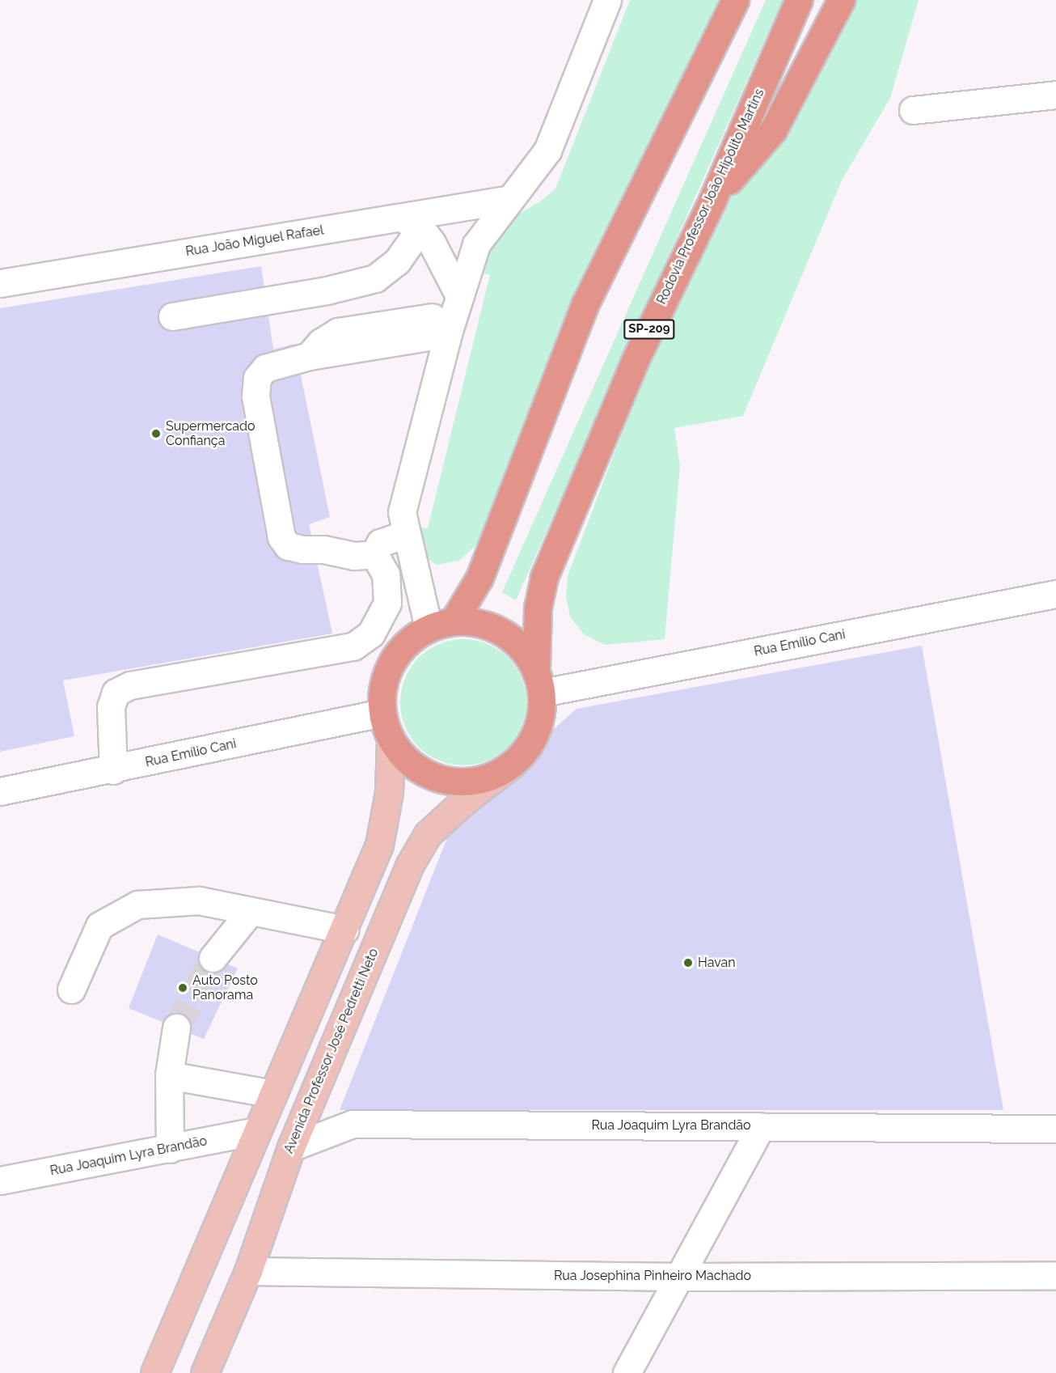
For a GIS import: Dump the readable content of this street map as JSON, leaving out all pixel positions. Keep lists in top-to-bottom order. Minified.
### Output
{"streets":{"highway":["Rodovia Professor João Hipólito Martins","SP-209"],"main road":["Avenida Professor José Pedretti Neto"],"street":["Rua João Miguel Rafael","Rua Emílio Cani","Rua Joaquim Lyra Brandão","Rua Josephina Pinheiro Machado"]},"crossings":[["Rodovia Professor João Hipólito Martins","Rua Emílio Cani"],["Rodovia Professor João Hipólito Martins","Avenida Professor José Pedretti Neto"],["Rua Emílio Cani","Avenida Professor José Pedretti Neto"],["Avenida Professor José Pedretti Neto","Rua Joaquim Lyra Brandão"],["Avenida Professor José Pedretti Neto","Rua Josephina Pinheiro Machado"]],"places":["Supermercado Confiança","Havan","Auto Posto Panorama"]}
